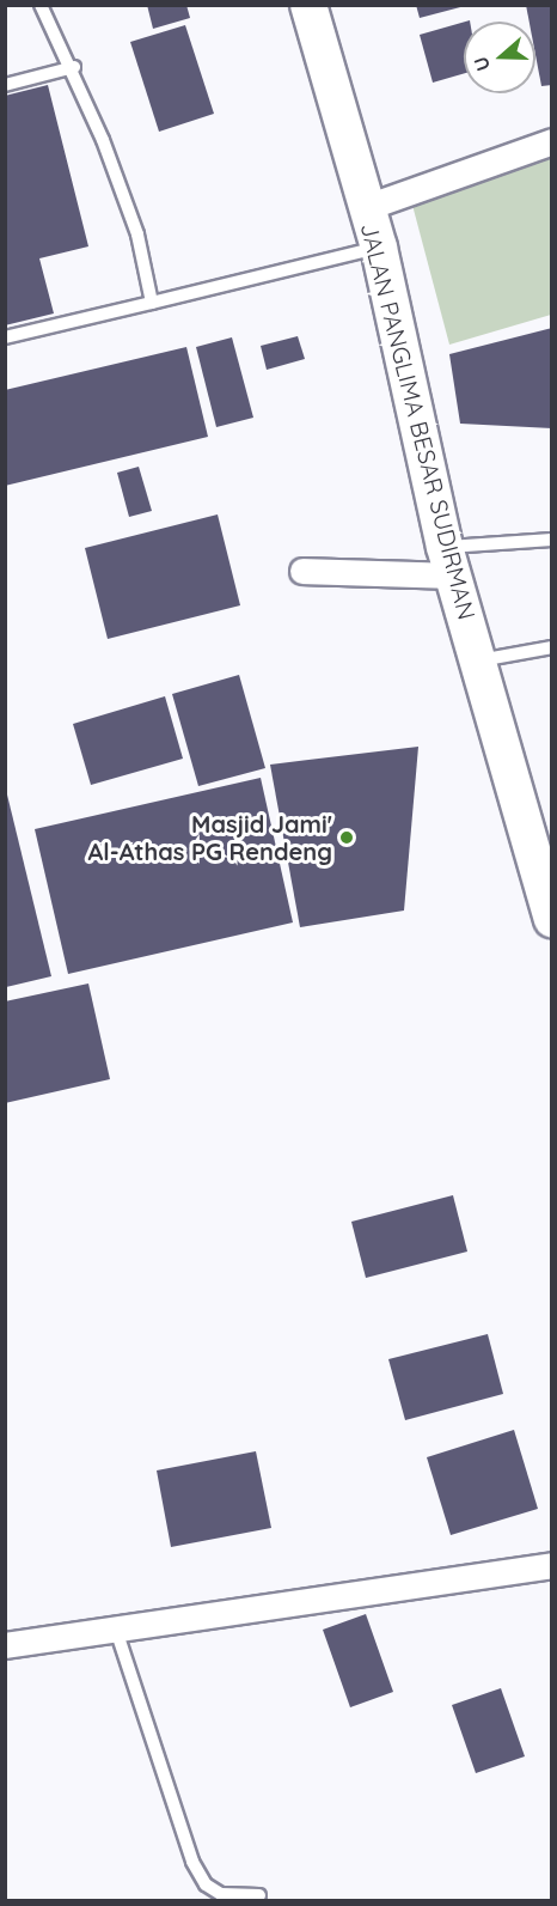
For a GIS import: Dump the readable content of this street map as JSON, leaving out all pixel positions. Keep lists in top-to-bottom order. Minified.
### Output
{"streets":{"main road":["JALAN PANGLIMA BESAR SUDIRMAN"]},"places":["Masjid Jami' Al-Athas PG Rendeng"],"north":"left"}
